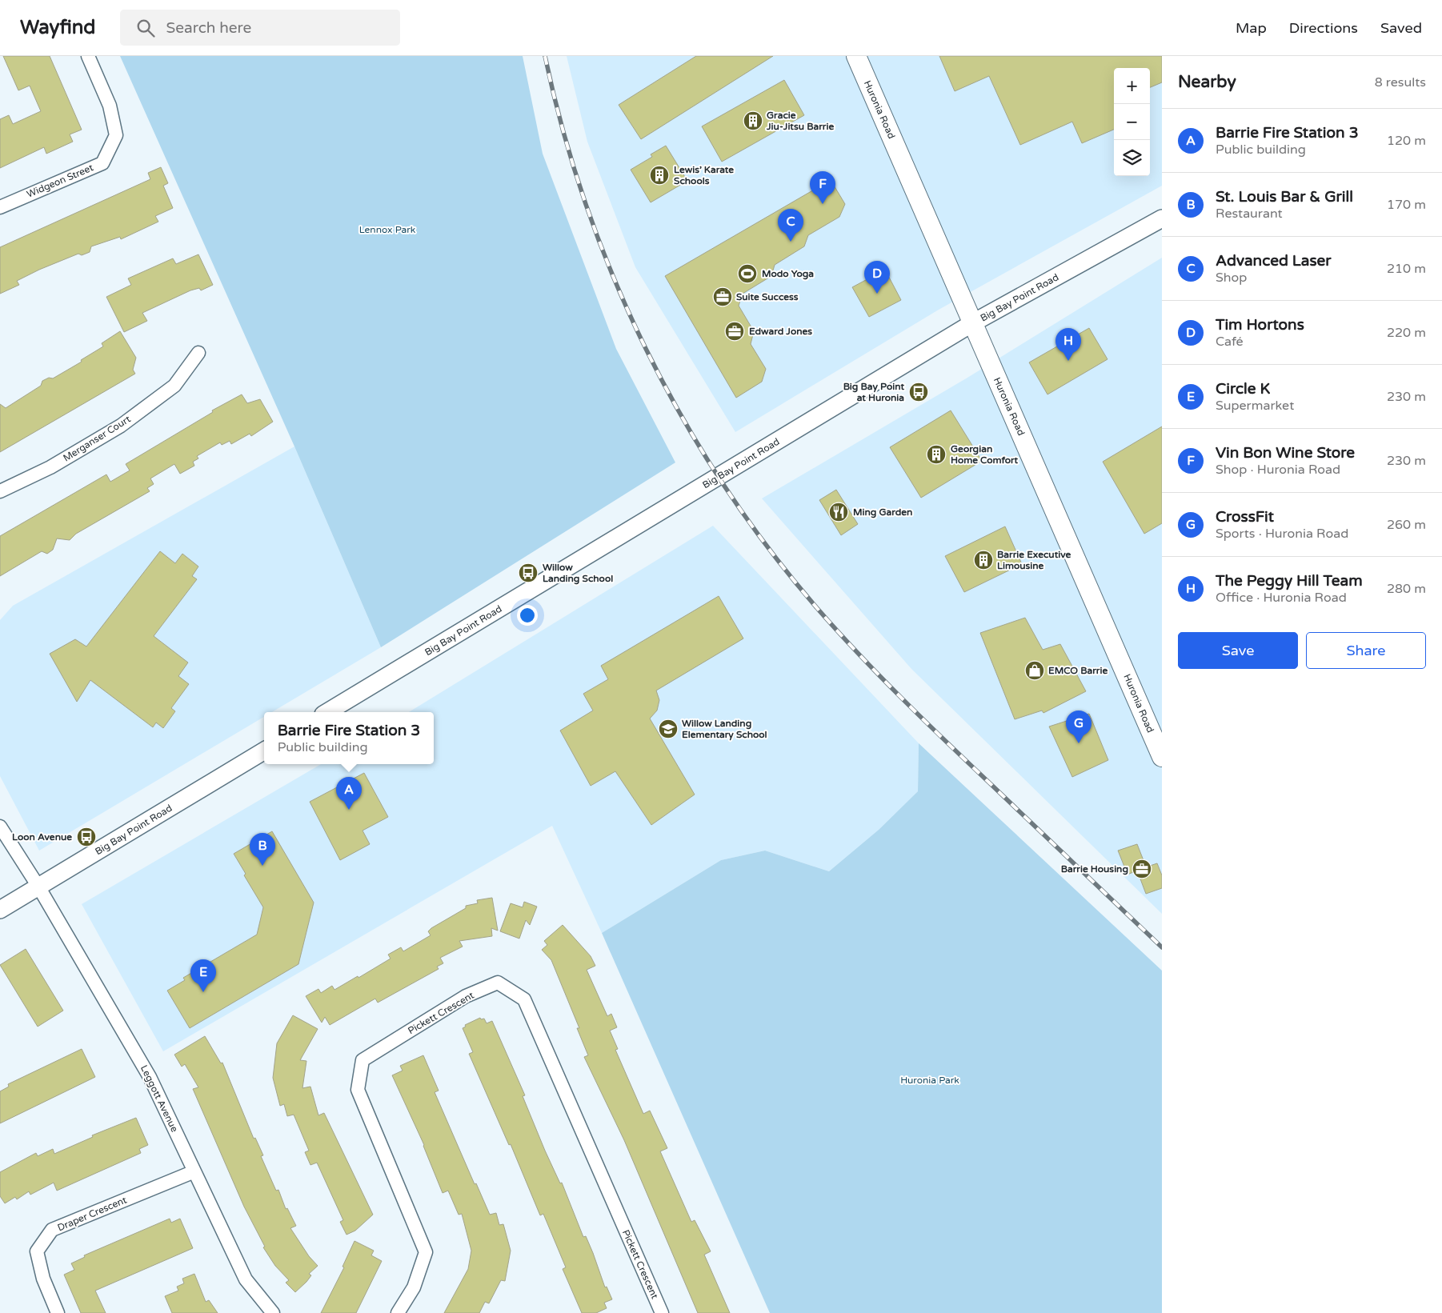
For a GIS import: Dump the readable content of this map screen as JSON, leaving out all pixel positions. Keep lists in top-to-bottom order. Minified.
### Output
{"streets":{"main road":["Huronia Road"],"street":["Widgeon Street","Big Bay Point Road","Merganser Court","Pickett Crescent","Leggott Avenue","Draper Crescent"]},"crossings":[["Huronia Road","Big Bay Point Road"],["Big Bay Point Road","Leggott Avenue"],["Leggott Avenue","Draper Crescent"]],"parks":["Lennox Park","Huronia Park"],"places":{"building":["Gracie Jiu-Jitsu Barrie","Lewis’ Karate Schools","Georgian Home Comfort","Barrie Executive Limousine"],"sports":["Modo Yoga"],"office":["Suite Success","Edward Jones","Barrie Housing"],"bus stop":["Big Bay Point at Huronia","Willow Landing School","Loon Avenue"],"restaurant":["Ming Garden"],"shop":["EMCO Barrie"],"school or university":["Willow Landing Elementary School"]},"page":{"header":"Wayfind","search":"Search here","nav":["Map","Directions","Saved"],"heading":["Nearby","8 results"],"map_buttons":["+","−"],"list":[{"mark":"A","name":"Barrie Fire Station 3","note":"Public building","value":"120 m"},{"mark":"B","name":"St. Louis Bar & Grill","note":"Restaurant","value":"170 m"},{"mark":"C","name":"Advanced Laser","note":"Shop","value":"210 m"},{"mark":"D","name":"Tim Hortons","note":"Café","value":"220 m"},{"mark":"E","name":"Circle K","note":"Supermarket","value":"230 m"},{"mark":"F","name":"Vin Bon Wine Store","note":"Shop · Huronia Road","value":"230 m"},{"mark":"G","name":"CrossFit","note":"Sports · Huronia Road","value":"260 m"},{"mark":"H","name":"The Peggy Hill Team","note":"Office · Huronia Road","value":"280 m"}],"pins":["F","C","D","H","G","A","B","E"],"buttons":["Save","Share"],"popup":["Barrie Fire Station 3","Public building"]}}
